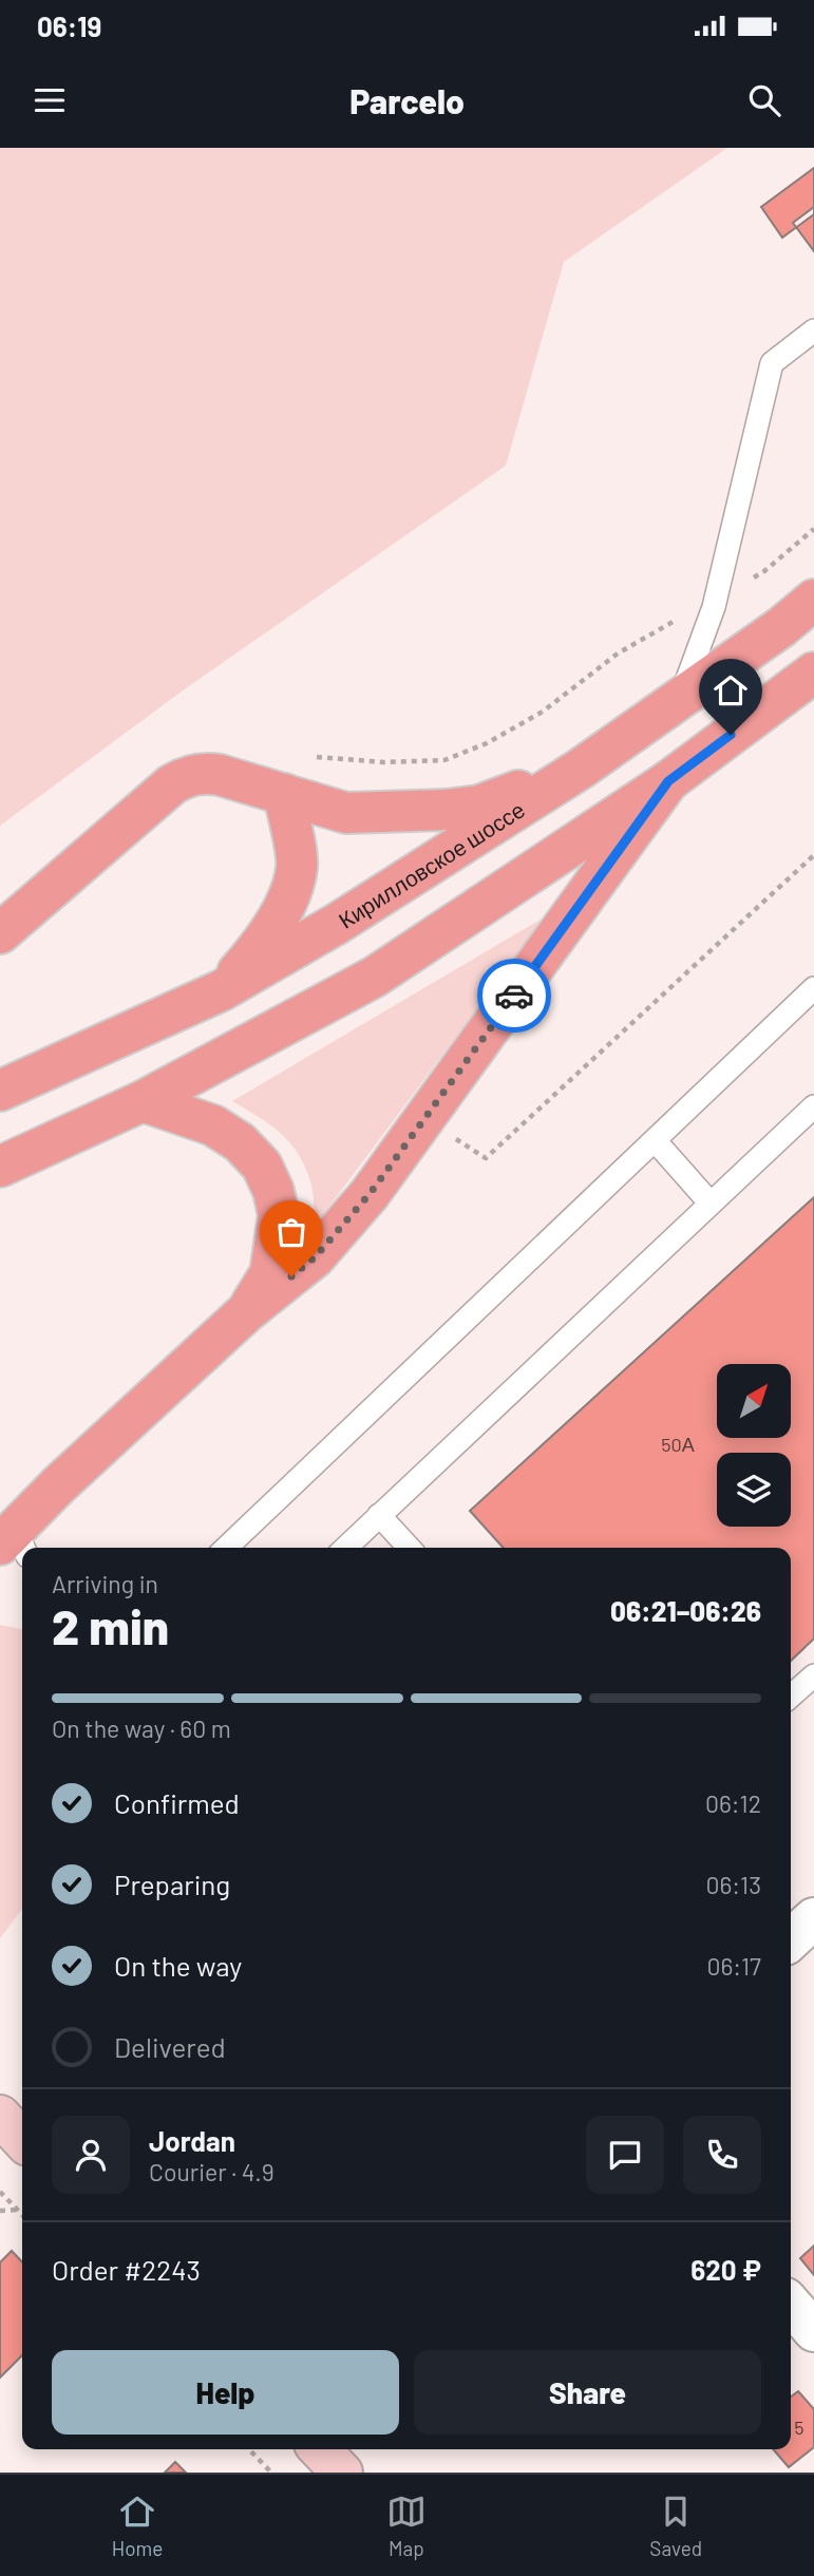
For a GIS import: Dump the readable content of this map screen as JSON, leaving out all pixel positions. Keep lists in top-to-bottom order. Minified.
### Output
{"streets":{"main road":["Кирилловское шоссе"]},"house_numbers":["50А","5"],"north":"top right","page":{"status":"06:19","header":"Parcelo","heading":["2 min","Arriving in","06:21–06:26"],"panel":["Jordan","Courier · 4.9","Order #2243","620 ₽"],"bar":"On the way · 60 m","list":[["Confirmed","06:12"],["Preparing","06:13"],["On the way","06:17"],"Delivered"],"buttons":["Help","Share"],"tabs":["Home","Map","Saved"]}}
